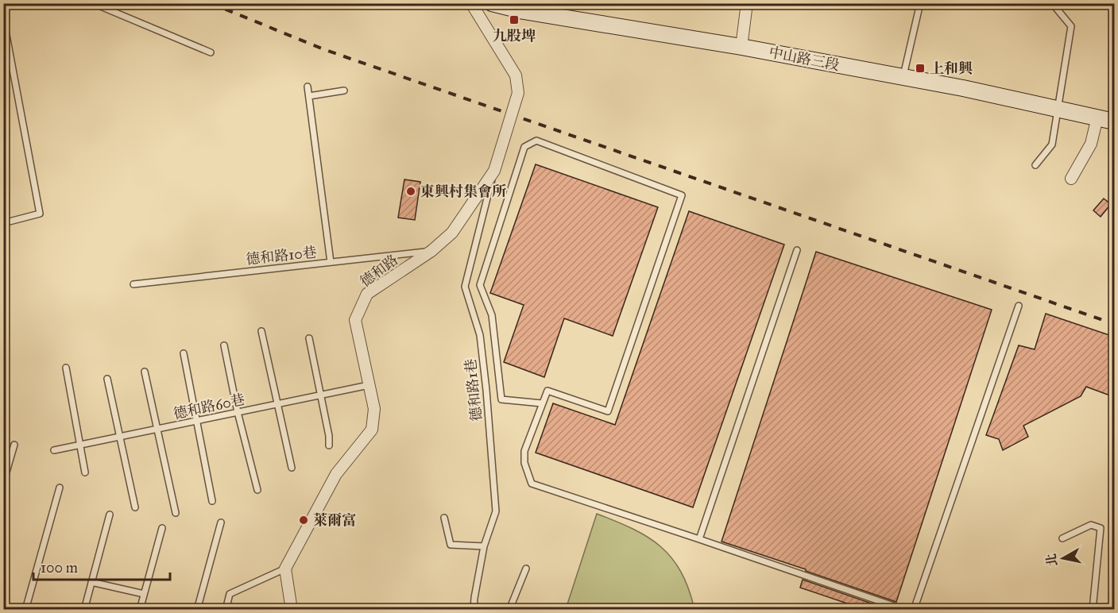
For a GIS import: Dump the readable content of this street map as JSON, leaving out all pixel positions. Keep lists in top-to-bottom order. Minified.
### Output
{"streets":{"street":["中山路三段","德和路"],"lane":["德和路10巷","德和路1巷","德和路60巷"]},"crossings":[["德和路10巷","德和路"],["德和路","德和路1巷"],["德和路","德和路60巷"]],"places":{"transit":["九股埤","上和興"],"other":["東興村集會所","萊爾富"]},"scale_bar":"100 m","north":"left"}
